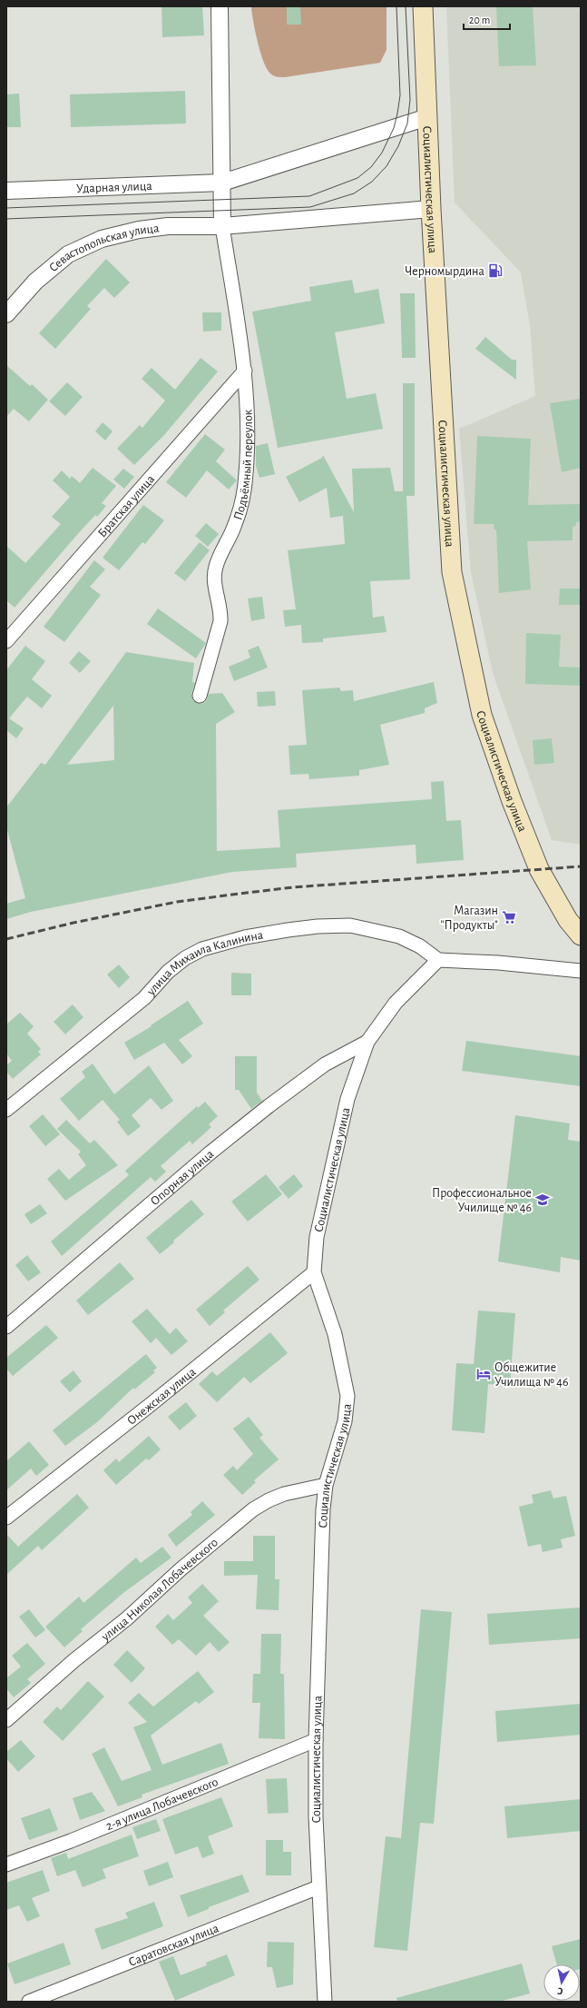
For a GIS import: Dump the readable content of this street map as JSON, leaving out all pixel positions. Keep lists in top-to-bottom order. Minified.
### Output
{"streets":{"main road":["Социалистическая улица"],"street":["Ударная улица","Севастопольская улица","Подъёмный переулок","Братская улица","улица Михаила Калинина","Опорная улица","Онежская улица","улица Николая Лобачевского","2-я улица Лобачевского","Саратовская улица"]},"crossings":[["Ударная улица","Социалистическая улица"],["Социалистическая улица","Севастопольская улица"],["Социалистическая улица","улица Михаила Калинина"],["Социалистическая улица","Опорная улица"],["Социалистическая улица","Онежская улица"],["Социалистическая улица","улица Николая Лобачевского"],["Социалистическая улица","2-я улица Лобачевского"],["Социалистическая улица","Саратовская улица"],["Севастопольская улица","Подъёмный переулок"],["Подъёмный переулок","Братская улица"]],"places":{"fuel station":["Черномырдина"],"supermarket":["Магазин \"Продукты\""],"school or university":["Профессиональное Училище № 46"],"hotel":["Общежитие Училища № 46"]},"scale_bar":"20 m","north":"bottom"}
